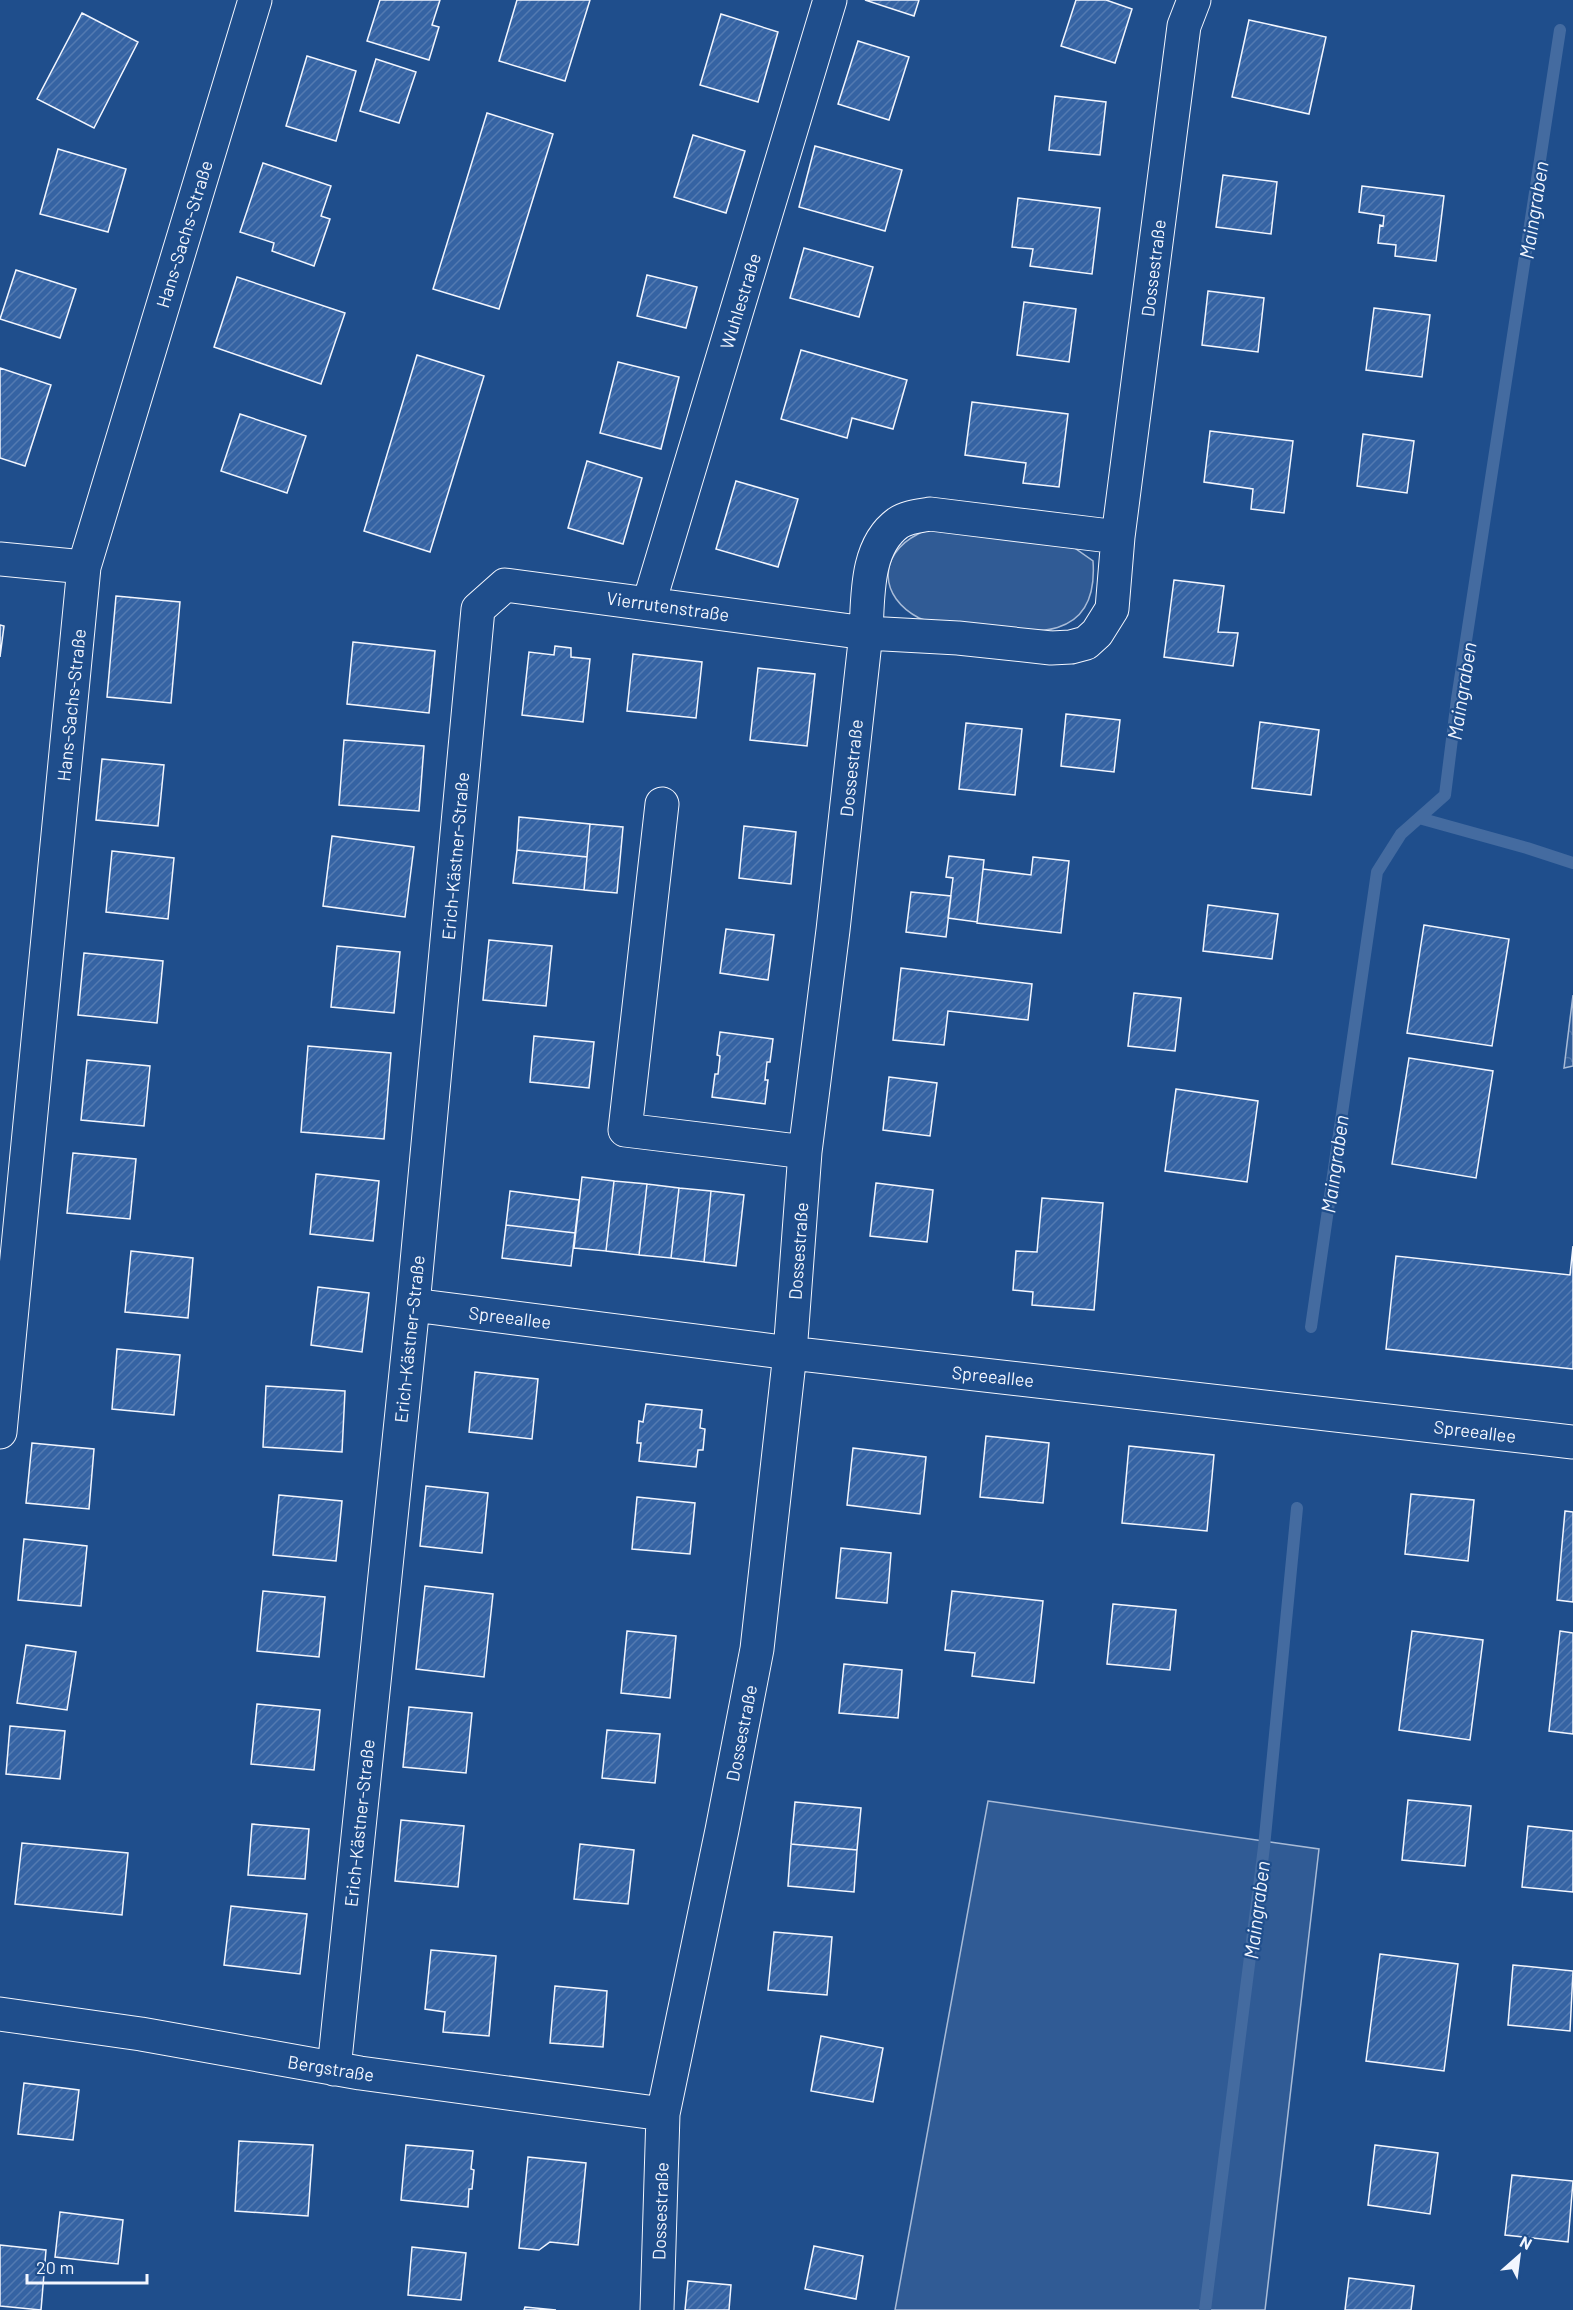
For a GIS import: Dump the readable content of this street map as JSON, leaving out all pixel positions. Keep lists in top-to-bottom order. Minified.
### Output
{"streets":{"street":["Hans-Sachs-Straße","Dossestraße","Wuhlestraße","Vierrutenstraße","Erich-Kästner-Straße","Spreeallee","Bergstraße"]},"crossings":[["Dossestraße","Vierrutenstraße"],["Dossestraße","Spreeallee"],["Dossestraße","Bergstraße"],["Wuhlestraße","Vierrutenstraße"],["Vierrutenstraße","Erich-Kästner-Straße"],["Erich-Kästner-Straße","Spreeallee"],["Erich-Kästner-Straße","Bergstraße"]],"water":["Maingraben"],"scale_bar":"20 m","north":"top right"}
